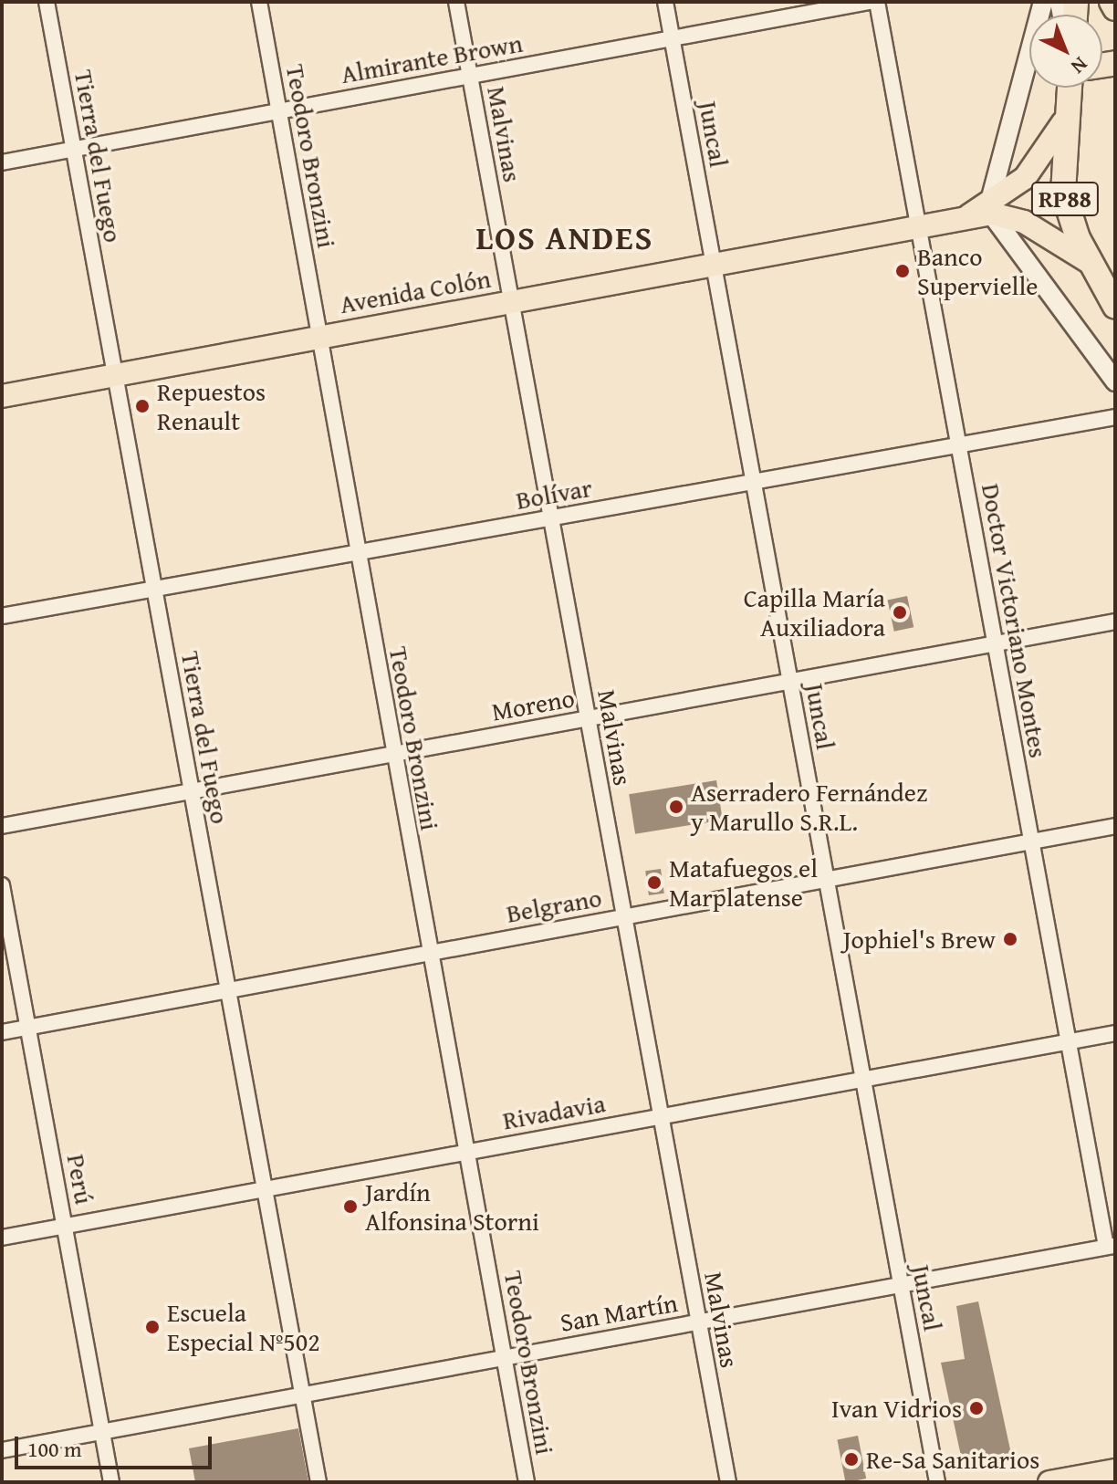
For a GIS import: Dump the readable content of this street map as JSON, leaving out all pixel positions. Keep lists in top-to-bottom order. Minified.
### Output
{"streets":{"highway":["RP88","Avenida Colón"],"street":["Almirante Brown","Malvinas","Juncal","Tierra del Fuego","Teodoro Bronzini","Bolívar","Doctor Victoriano Montes","Moreno","Belgrano","Rivadavia","Perú","San Martín"]},"crossings":[["Almirante Brown","Malvinas"],["Almirante Brown","Juncal"],["Almirante Brown","Tierra del Fuego"],["Almirante Brown","Teodoro Bronzini"],["Malvinas","Avenida Colón"],["Malvinas","Bolívar"],["Malvinas","Moreno"],["Malvinas","Belgrano"],["Malvinas","Rivadavia"],["Malvinas","San Martín"],["Juncal","Avenida Colón"],["Juncal","Bolívar"],["Juncal","Moreno"],["Juncal","Belgrano"],["Juncal","Rivadavia"],["Juncal","San Martín"],["Tierra del Fuego","Avenida Colón"],["Tierra del Fuego","Bolívar"],["Tierra del Fuego","Moreno"],["Tierra del Fuego","Belgrano"],["Tierra del Fuego","Rivadavia"],["Tierra del Fuego","San Martín"],["Teodoro Bronzini","Avenida Colón"],["Teodoro Bronzini","Bolívar"],["Teodoro Bronzini","Moreno"],["Teodoro Bronzini","Belgrano"],["Teodoro Bronzini","Rivadavia"],["Teodoro Bronzini","San Martín"],["RP88","Avenida Colón"],["Avenida Colón","Doctor Victoriano Montes"],["Bolívar","Doctor Victoriano Montes"],["Doctor Victoriano Montes","Moreno"],["Doctor Victoriano Montes","Belgrano"],["Doctor Victoriano Montes","Rivadavia"],["Doctor Victoriano Montes","San Martín"],["Belgrano","Perú"],["Rivadavia","Perú"],["Perú","San Martín"]],"districts":["LOS ANDES"],"places":["Banco Supervielle","Repuestos Renault","Capilla María Auxiliadora","Aserradero Fernández y Marullo S.R.L.","Matafuegos el Marplatense","Jophiel's Brew","Jardín Alfonsina Storni","Escuela Especial Nº502","Ivan Vidrios","Re-Sa Sanitarios"],"scale_bar":"100 m","north":"bottom right"}
